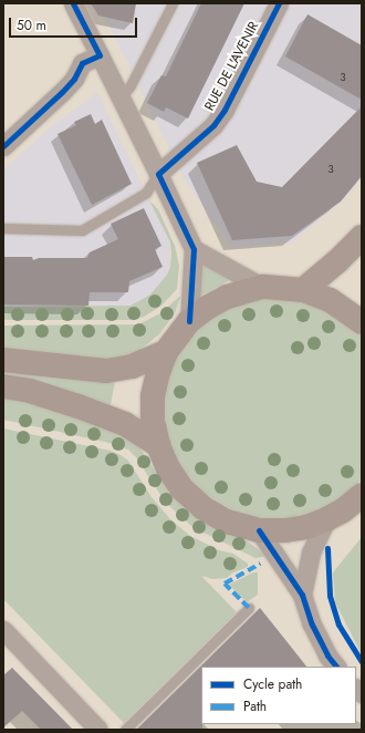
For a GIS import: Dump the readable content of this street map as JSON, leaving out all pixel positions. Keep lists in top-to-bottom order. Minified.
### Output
{"streets":{"street":["RUE DE L'AVENIR"]},"house_numbers":["3","3"],"legend":["Cycle path","Path"],"scale_bar":"50 m"}
